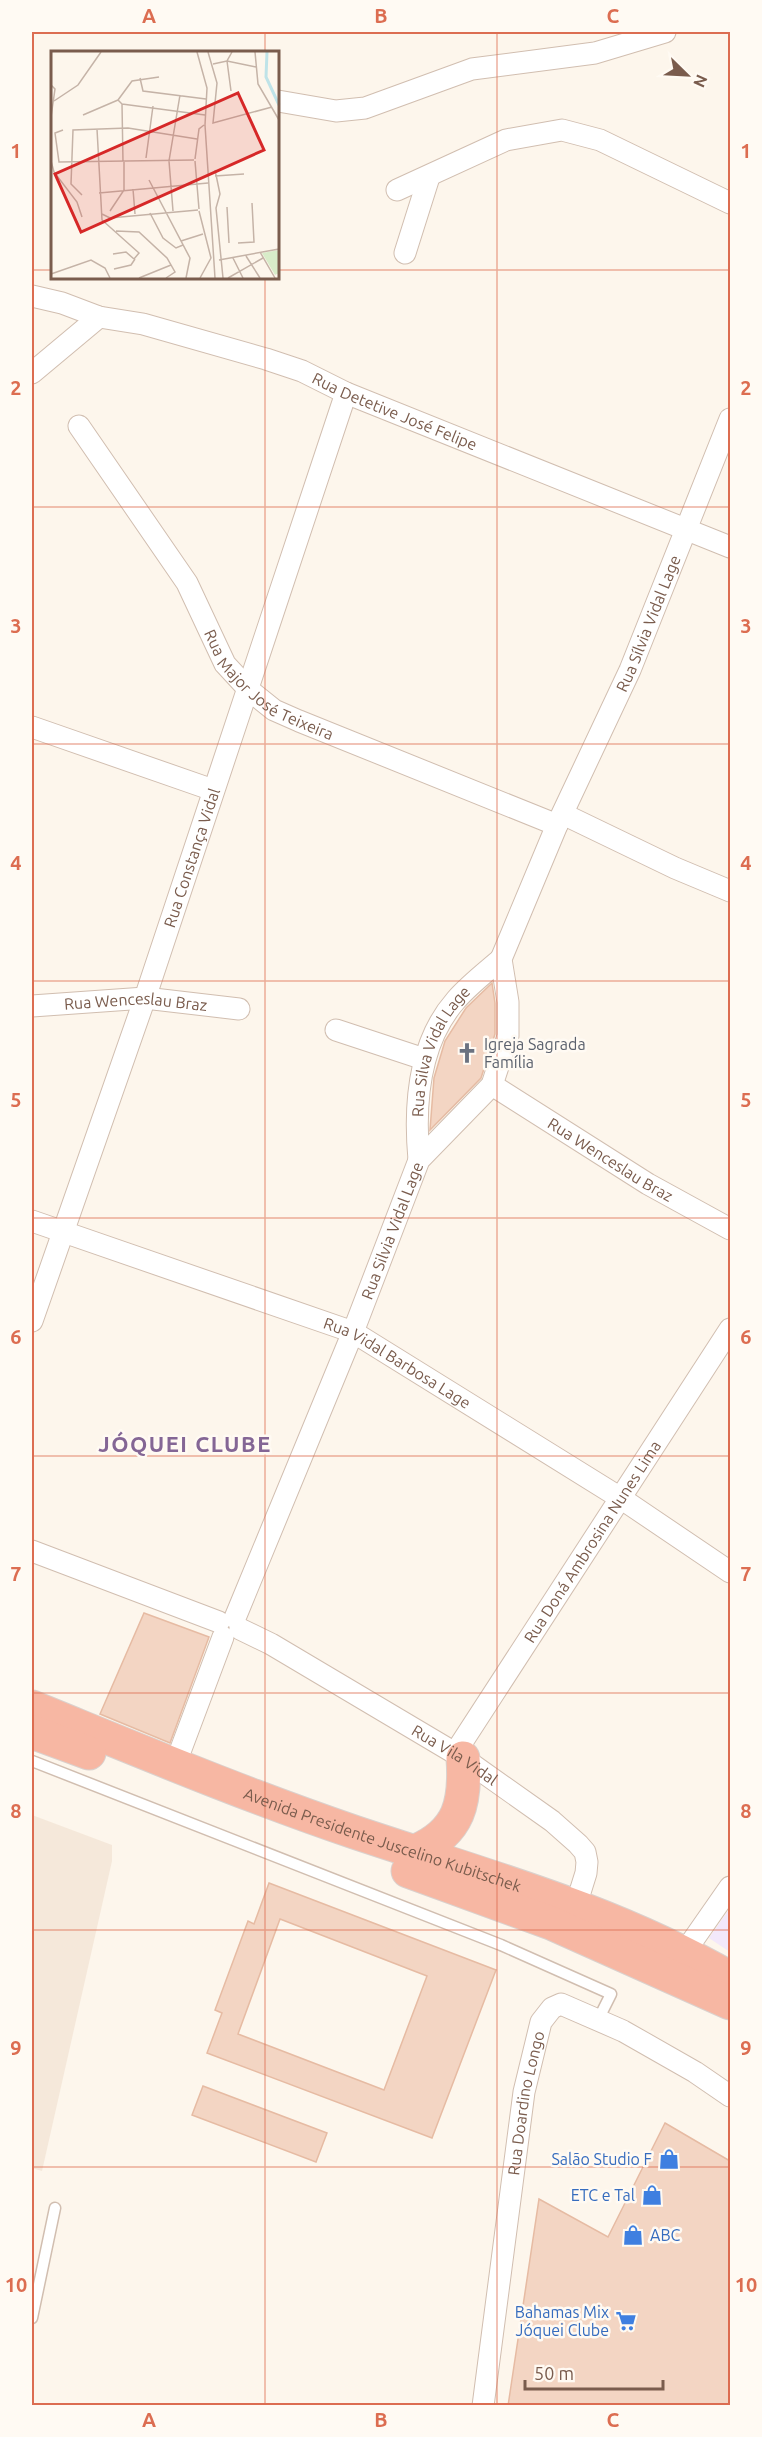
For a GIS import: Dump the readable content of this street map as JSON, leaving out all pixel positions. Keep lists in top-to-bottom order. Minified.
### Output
{"streets":{"highway":["Avenida Presidente Juscelino Kubitschek"],"street":["Rua Detetive José Felipe","Rua Sílvia Vidal Lage","Rua Major José Teixeira","Rua Constança Vidal","Rua Wenceslau Braz","Rua Silva Vidal Lage","Rua Silvia Vidal Lage","Rua Vidal Barbosa Lage","Rua Doná Ambrosina Nunes Lima","Rua Vila Vidal","Rua Doardino Longo"]},"crossings":[["Rua Detetive José Felipe","Rua Sílvia Vidal Lage"],["Rua Detetive José Felipe","Rua Constança Vidal"],["Rua Sílvia Vidal Lage","Rua Major José Teixeira"],["Rua Major José Teixeira","Rua Constança Vidal"],["Rua Constança Vidal","Rua Wenceslau Braz"],["Rua Constança Vidal","Rua Vidal Barbosa Lage"],["Rua Wenceslau Braz","Rua Silvia Vidal Lage"],["Rua Silva Vidal Lage","Rua Silvia Vidal Lage"],["Rua Silvia Vidal Lage","Rua Vidal Barbosa Lage"],["Rua Silvia Vidal Lage","Rua Vila Vidal"],["Rua Silvia Vidal Lage","Avenida Presidente Juscelino Kubitschek"],["Rua Vidal Barbosa Lage","Rua Doná Ambrosina Nunes Lima"],["Rua Doná Ambrosina Nunes Lima","Rua Vila Vidal"],["Rua Vila Vidal","Avenida Presidente Juscelino Kubitschek"]],"districts":["JÓQUEI CLUBE"],"places":{"church":["Igreja Sagrada Família"],"shop":["Salão Studio F","ETC e Tal","ABC"],"supermarket":["Bahamas Mix Jóquei Clube"]},"scale_bar":"50 m","north":"bottom right","grid":{"columns":["A","B","C"],"rows":["1","2","3","4","5","6","7","8","9","10"]}}
